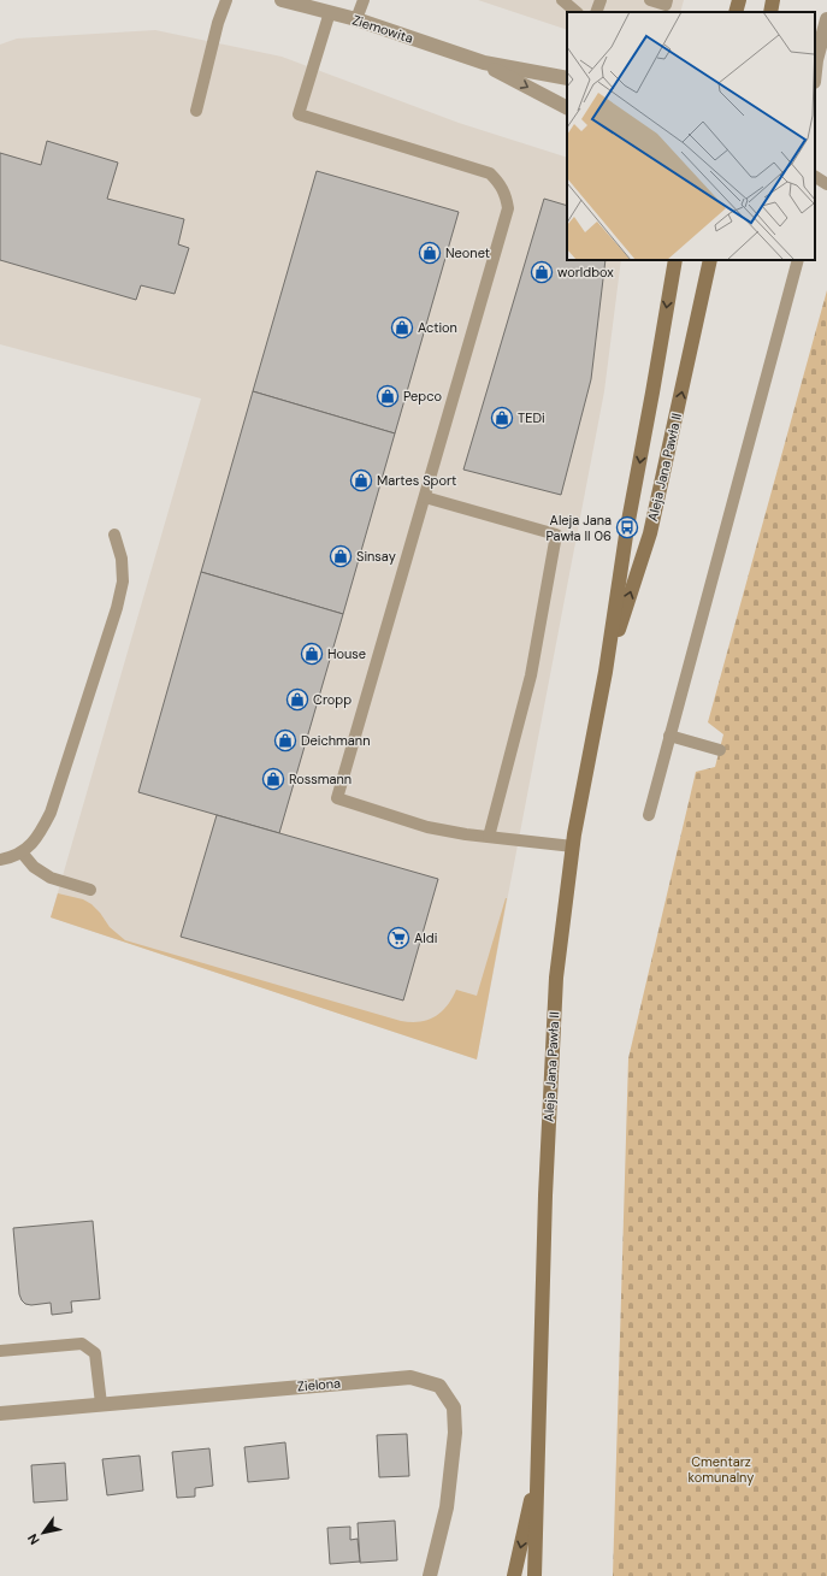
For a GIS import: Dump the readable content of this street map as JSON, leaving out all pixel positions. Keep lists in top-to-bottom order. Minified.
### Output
{"streets":{"main road":["Aleja Jana Pawła II"],"street":["Ziemowita","Zielona"]},"parks":["Cmentarz komunalny"],"places":{"shop":["Neonet","worldbox","Action","Pepco","TEDi","Martes Sport","Sinsay","House","Cropp","Deichmann","Rossmann"],"bus stop":["Aleja Jana Pawła II 06"],"supermarket":["Aldi"]},"north":"bottom left"}
